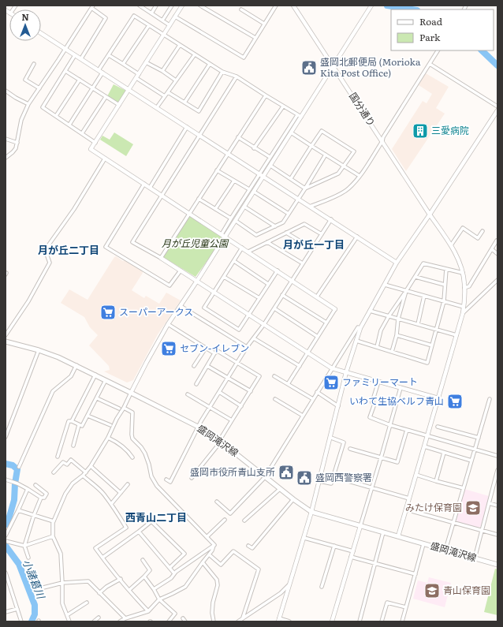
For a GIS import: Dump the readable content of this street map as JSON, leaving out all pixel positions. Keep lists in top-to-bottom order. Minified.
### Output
{"streets":{"main road":["盛岡滝沢線"],"street":["国分通り"]},"crossings":[["国分通り","盛岡滝沢線"]],"districts":["月が丘一丁目","月が丘二丁目","西青山二丁目"],"water":["小諸葛川"],"parks":["月が丘児童公園"],"places":{"public building":["盛岡北郵便局 (Morioka Kita Post Office)","盛岡市役所青山支所","盛岡西警察署"],"building":["三愛病院"],"supermarket":["スーパーアークス","セブン-イレブン","ファミリーマート","いわて生協ベルフ青山"],"school or university":["みたけ保育園","青山保育園"]},"legend":["Road","Park"],"north":"top"}
